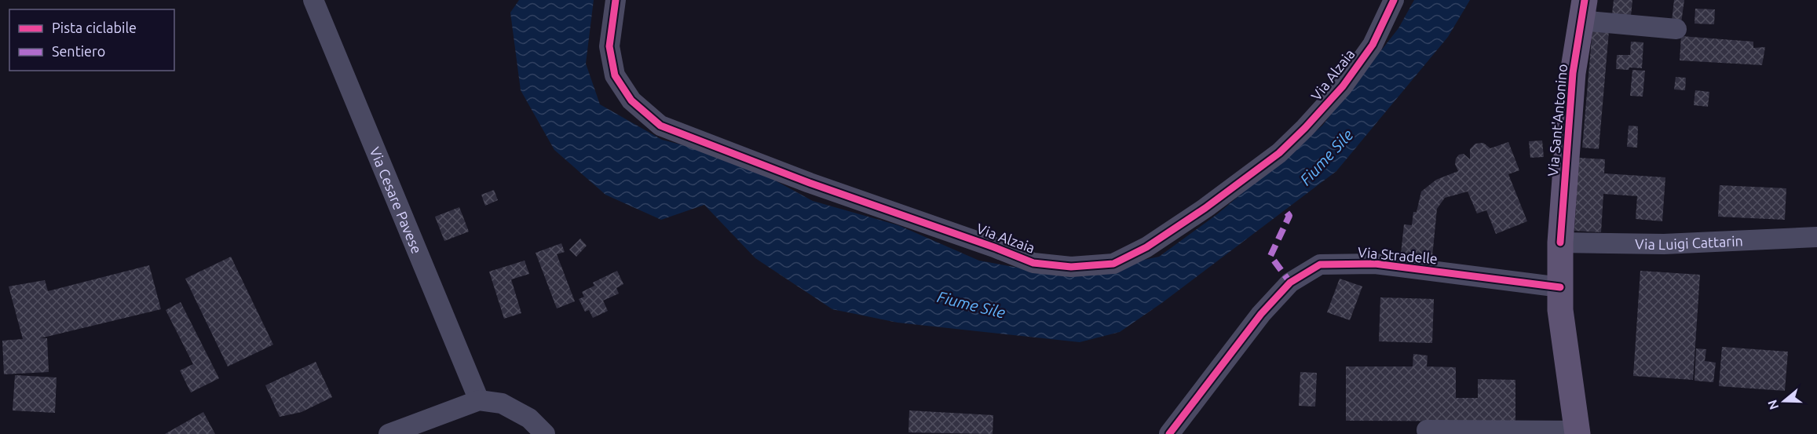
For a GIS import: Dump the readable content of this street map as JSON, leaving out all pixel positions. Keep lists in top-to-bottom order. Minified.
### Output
{"streets":{"main road":["Via Sant'Antonino"],"street":["Via Alzaia","Via Cesare Pavese","Via Luigi Cattarin","Via Stradelle"]},"crossings":[["Via Sant'Antonino","Via Luigi Cattarin"],["Via Sant'Antonino","Via Stradelle"]],"water":["Fiume Sile"],"legend":["Pista ciclabile","Sentiero"],"north":"left"}
